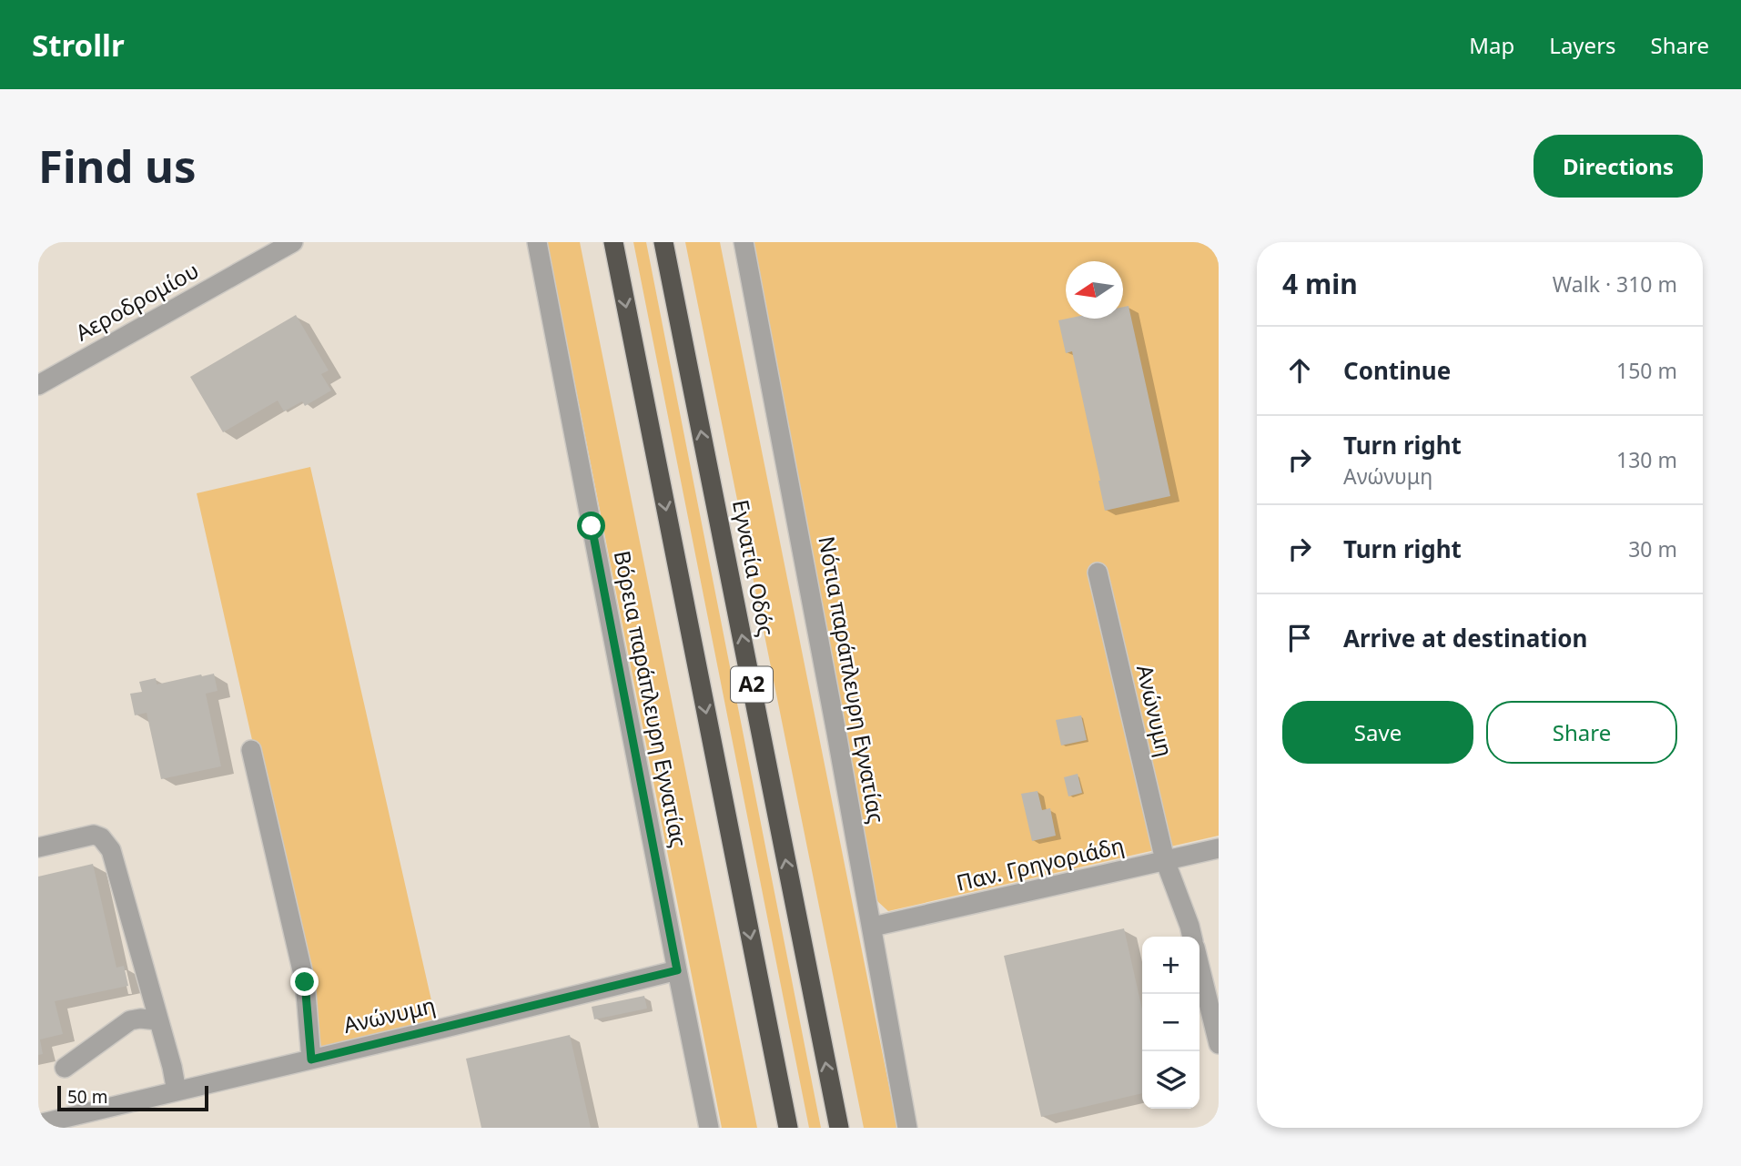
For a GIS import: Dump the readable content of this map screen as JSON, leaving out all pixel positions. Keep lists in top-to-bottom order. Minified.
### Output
{"streets":{"highway":["Εγνατία Οδός","Α2"],"street":["Αεροδρομίου","Νότια παράπλευρη Εγνατίας","Βόρεια παράπλευρη Εγνατίας","Ανώνυμη","Παν. Γρηγοριάδη"]},"crossings":[["Νότια παράπλευρη Εγνατίας","Παν. Γρηγοριάδη"],["Βόρεια παράπλευρη Εγνατίας","Ανώνυμη"],["Ανώνυμη","Παν. Γρηγοριάδη"]],"scale_bar":"50 m","north":"left","page":{"header":"Strollr","nav":["Map","Layers","Share"],"buttons":["Directions",["Save","Share"]],"title":"Find us","heading":["4 min","Walk · 310 m"],"list":[["Continue","150 m"],["Turn right","Ανώνυμη","130 m"],["Turn right","30 m"],"Arrive at destination"],"map_buttons":["+","−"],"scale":"50 m"}}
